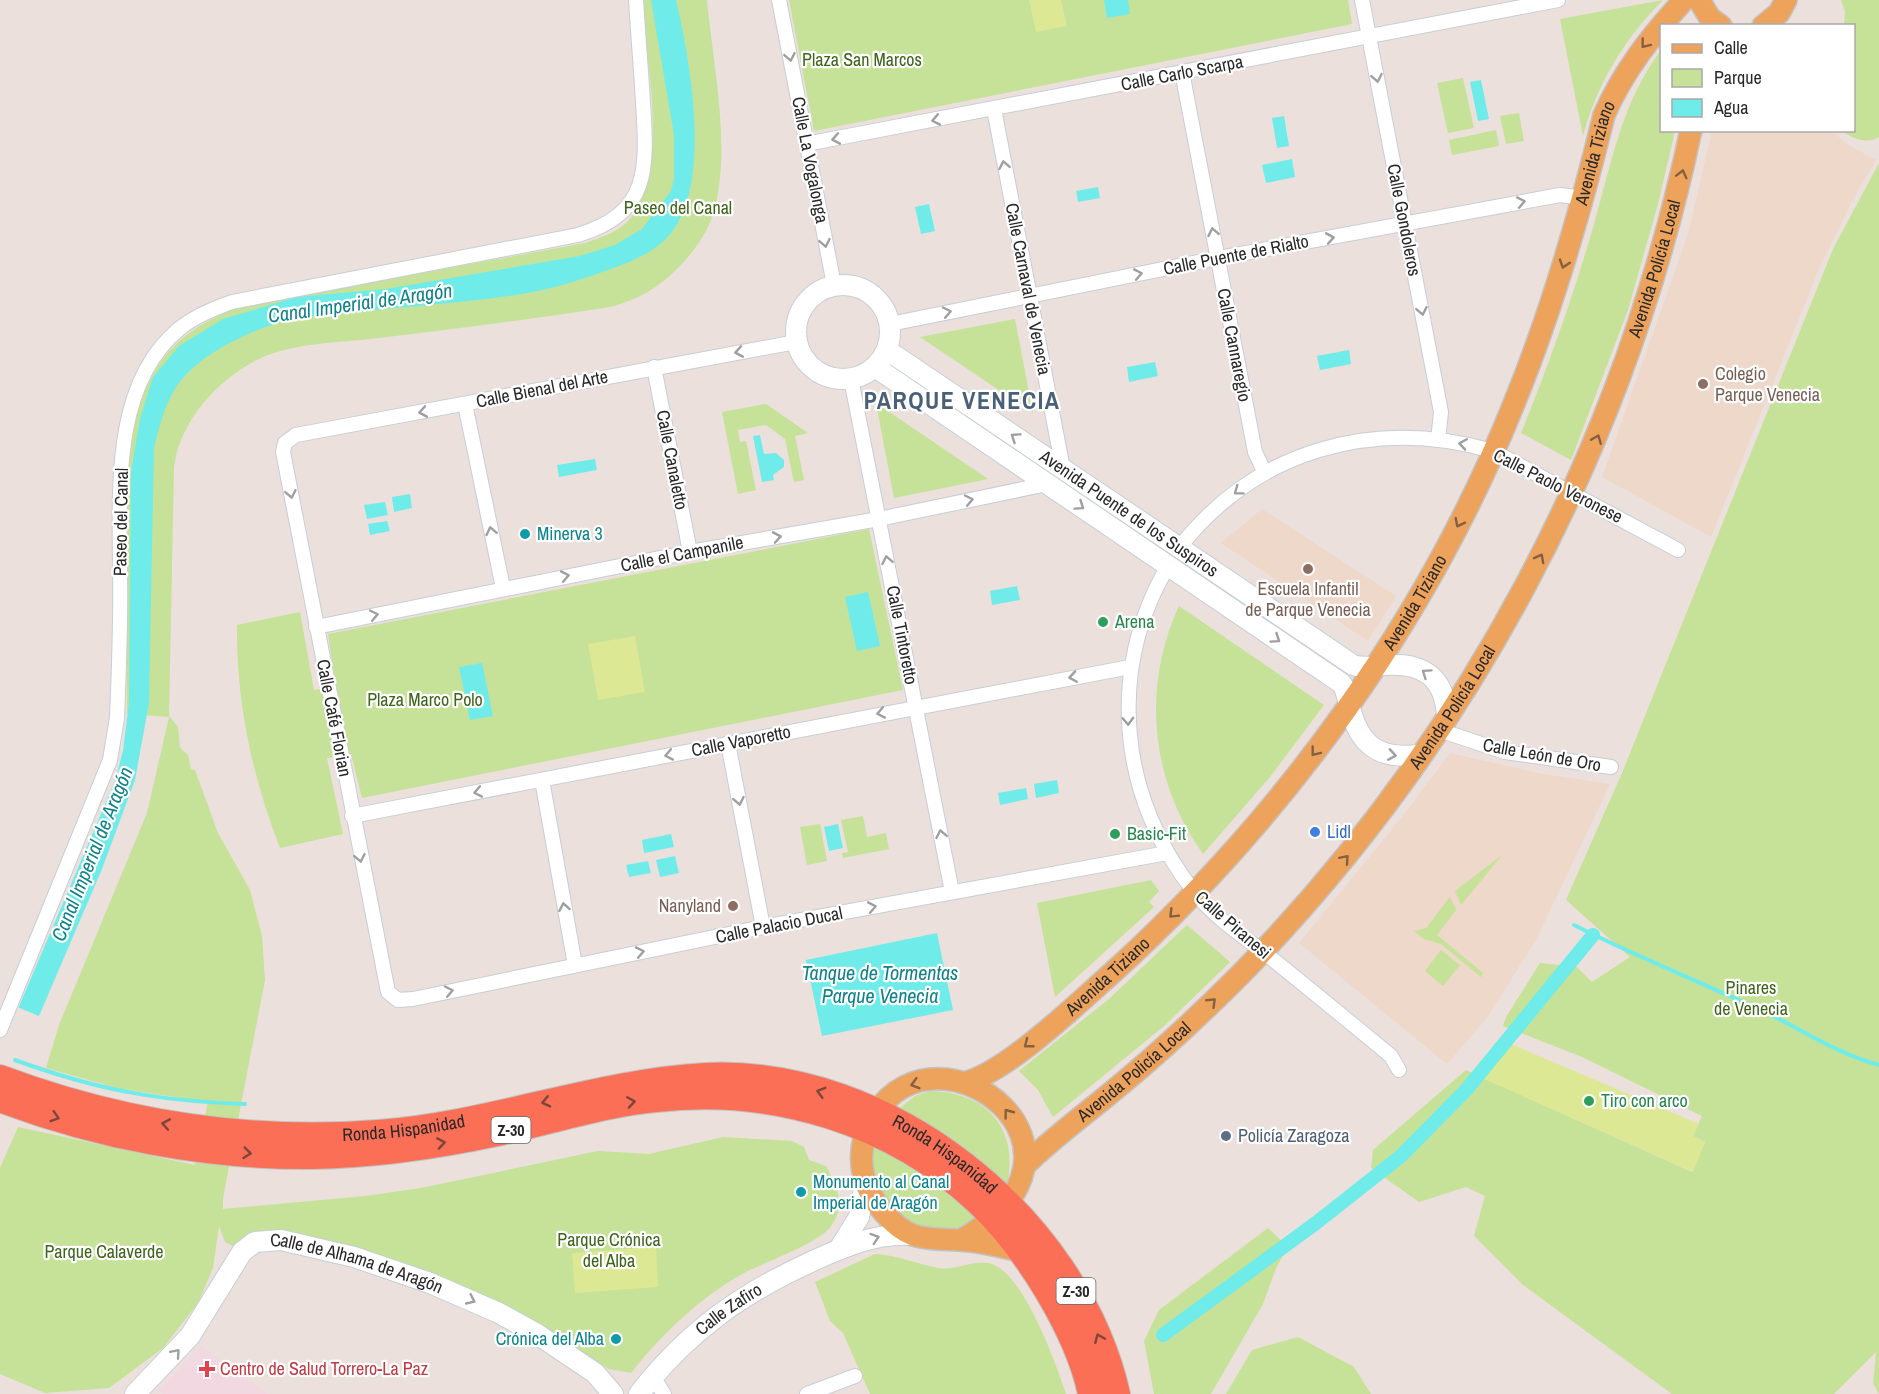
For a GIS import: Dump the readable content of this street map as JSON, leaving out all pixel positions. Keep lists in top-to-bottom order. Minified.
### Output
{"streets":{"highway":["Ronda Hispanidad","Z-30"],"main road":["Avenida Tiziano","Avenida Policía Local"],"street":["Calle Carlo Scarpa","Calle La Vogalonga","Calle Gondoleros","Calle Puente de Rialto","Calle Carnaval de Venecia","Calle Cannaregio","Calle Bienal del Arte","Calle Canaletto","Calle Paolo Veronese","Avenida Puente de los Suspiros","Paseo del Canal","Calle el Campanile","Calle Tintoretto","Calle Café Florian","Calle Vaporetto","Calle León de Oro","Calle Palacio Ducal","Calle Piranesi","Calle de Alhama de Aragón","Calle Zafiro"]},"crossings":[["Calle Carlo Scarpa","Calle La Vogalonga"],["Calle Carlo Scarpa","Calle Gondoleros"],["Calle Carlo Scarpa","Calle Carnaval de Venecia"],["Calle Carlo Scarpa","Calle Cannaregio"],["Avenida Tiziano","Calle Puente de Rialto"],["Avenida Tiziano","Avenida Policía Local"],["Avenida Tiziano","Calle Paolo Veronese"],["Avenida Tiziano","Avenida Puente de los Suspiros"],["Avenida Tiziano","Calle León de Oro"],["Avenida Tiziano","Calle Piranesi"],["Avenida Tiziano","Ronda Hispanidad"],["Calle La Vogalonga","Calle Puente de Rialto"],["Calle La Vogalonga","Calle Bienal del Arte"],["Calle La Vogalonga","Avenida Puente de los Suspiros"],["Calle La Vogalonga","Calle Tintoretto"],["Calle Gondoleros","Calle Puente de Rialto"],["Calle Gondoleros","Calle Paolo Veronese"],["Calle Puente de Rialto","Calle Carnaval de Venecia"],["Calle Puente de Rialto","Calle Cannaregio"],["Calle Puente de Rialto","Calle Bienal del Arte"],["Calle Puente de Rialto","Avenida Puente de los Suspiros"],["Calle Puente de Rialto","Calle Tintoretto"],["Avenida Policía Local","Calle Paolo Veronese"],["Avenida Policía Local","Avenida Puente de los Suspiros"],["Avenida Policía Local","Calle León de Oro"],["Avenida Policía Local","Calle Piranesi"],["Avenida Policía Local","Ronda Hispanidad"],["Calle Carnaval de Venecia","Avenida Puente de los Suspiros"],["Calle Cannaregio","Calle Paolo Veronese"],["Calle Bienal del Arte","Calle Canaletto"],["Calle Bienal del Arte","Avenida Puente de los Suspiros"],["Calle Bienal del Arte","Calle Tintoretto"],["Calle Bienal del Arte","Calle Café Florian"],["Calle Canaletto","Calle el Campanile"],["Calle Paolo Veronese","Avenida Puente de los Suspiros"],["Avenida Puente de los Suspiros","Calle el Campanile"],["Avenida Puente de los Suspiros","Calle Tintoretto"],["Avenida Puente de los Suspiros","Calle León de Oro"],["Avenida Puente de los Suspiros","Calle Piranesi"],["Calle el Campanile","Calle Tintoretto"],["Calle el Campanile","Calle Café Florian"],["Calle Tintoretto","Calle Vaporetto"],["Calle Tintoretto","Calle Palacio Ducal"],["Calle Café Florian","Calle Vaporetto"],["Calle Café Florian","Calle Palacio Ducal"],["Calle Vaporetto","Calle Piranesi"],["Calle Palacio Ducal","Calle Piranesi"],["Ronda Hispanidad","Calle Zafiro"],["Calle de Alhama de Aragón","Calle Zafiro"]],"one_way":["Avenida Tiziano","Calle La Vogalonga","Calle Gondoleros","Calle Puente de Rialto","Avenida Policía Local","Calle Carnaval de Venecia","Calle Cannaregio","Calle Bienal del Arte","Calle el Campanile","Calle Tintoretto","Calle Café Florian","Calle Vaporetto","Calle Palacio Ducal","Calle de Alhama de Aragón"],"districts":["PARQUE VENECIA"],"water":["Canal Imperial de Aragón","Tanque de Tormentas Parque Venecia"],"parks":["Plaza San Marcos","Paseo del Canal","Plaza Marco Polo","Pinares de Venecia","Parque Crónica del Alba","Parque Calaverde"],"places":{"other":["Colegio Parque Venecia","Minerva 3","Escuela Infantil de Parque Venecia","Arena","Lidl","Basic-Fit","Nanyland","Tiro con arco","Policía Zaragoza","Monumento al Canal Imperial de Aragón","Crónica del Alba"],"health":["Centro de Salud Torrero-La Paz"]},"legend":["Calle","Parque","Agua"]}
